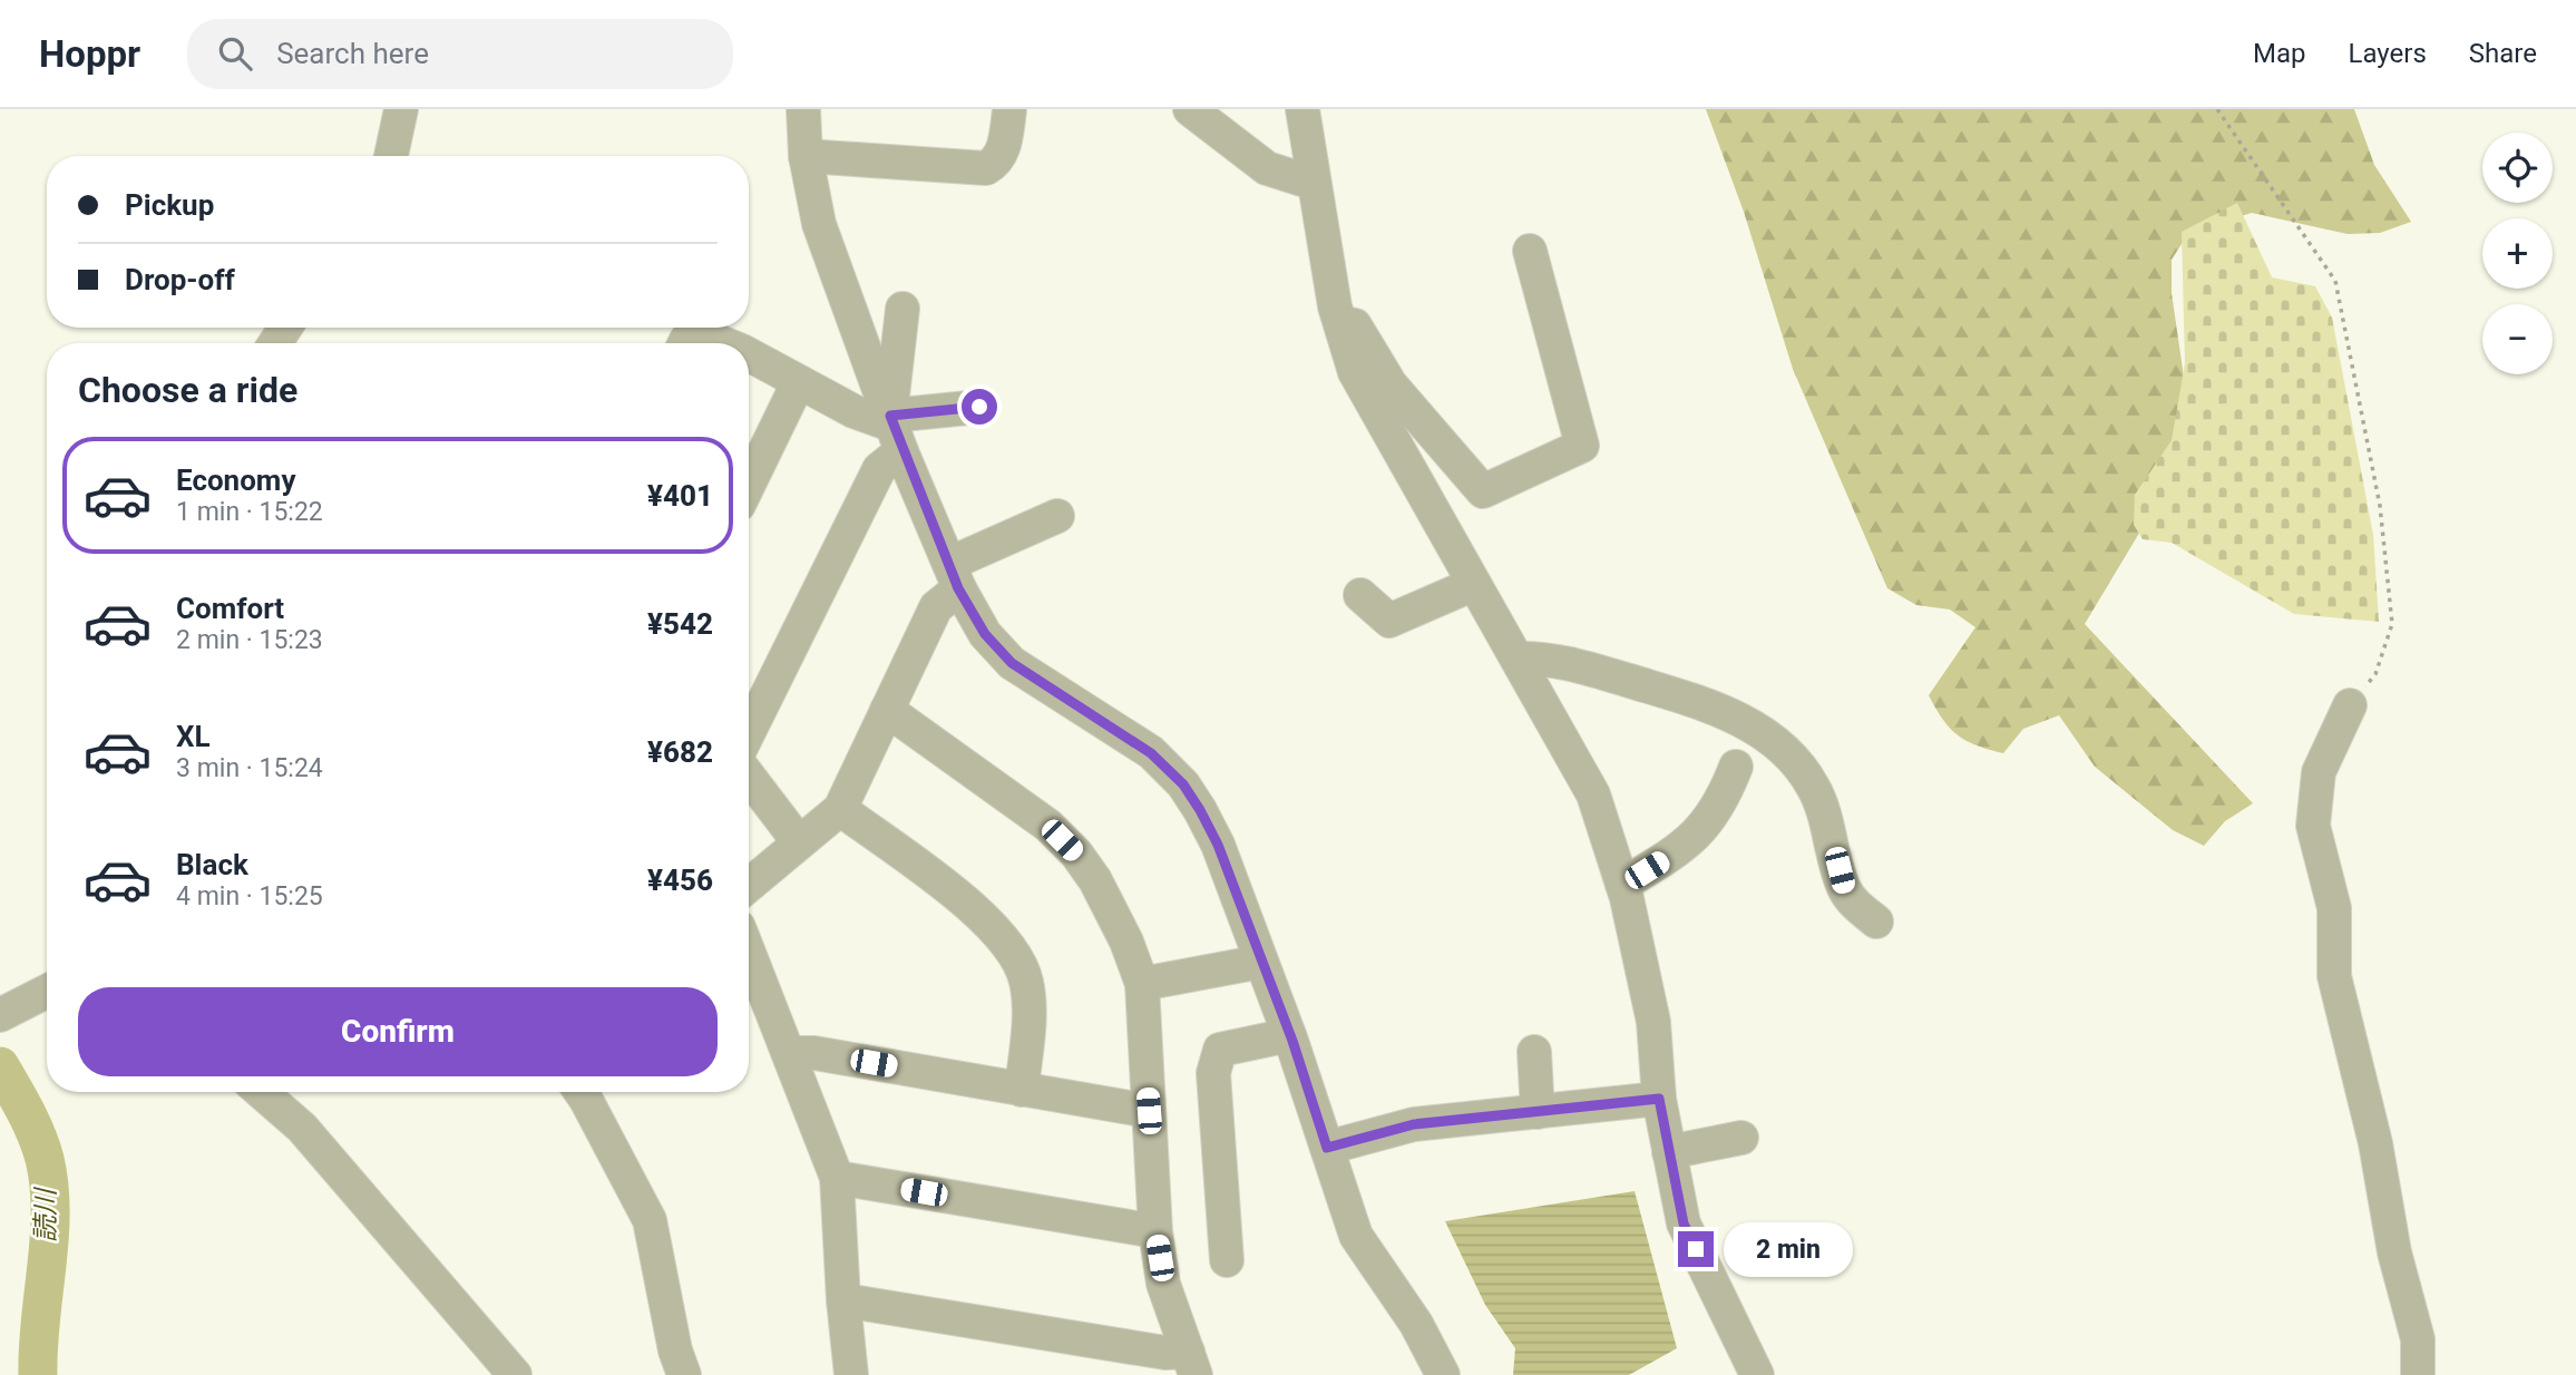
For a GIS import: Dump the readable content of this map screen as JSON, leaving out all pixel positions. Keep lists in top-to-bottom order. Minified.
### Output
{"water":["読川"],"page":{"header":"Hoppr","search":"Search here","nav":["Map","Layers","Share"],"map_buttons":["+","−"],"banner":["Pickup","Drop-off"],"heading":"Choose a ride","list":[{"name":"Economy","note":"1 min · 15:22","value":"¥401"},{"name":"Comfort","note":"2 min · 15:23","value":"¥542"},{"name":"XL","note":"3 min · 15:24","value":"¥682"},{"name":"Black","note":"4 min · 15:25","value":"¥456"}],"buttons":"Confirm","bubble":"2 min"}}
